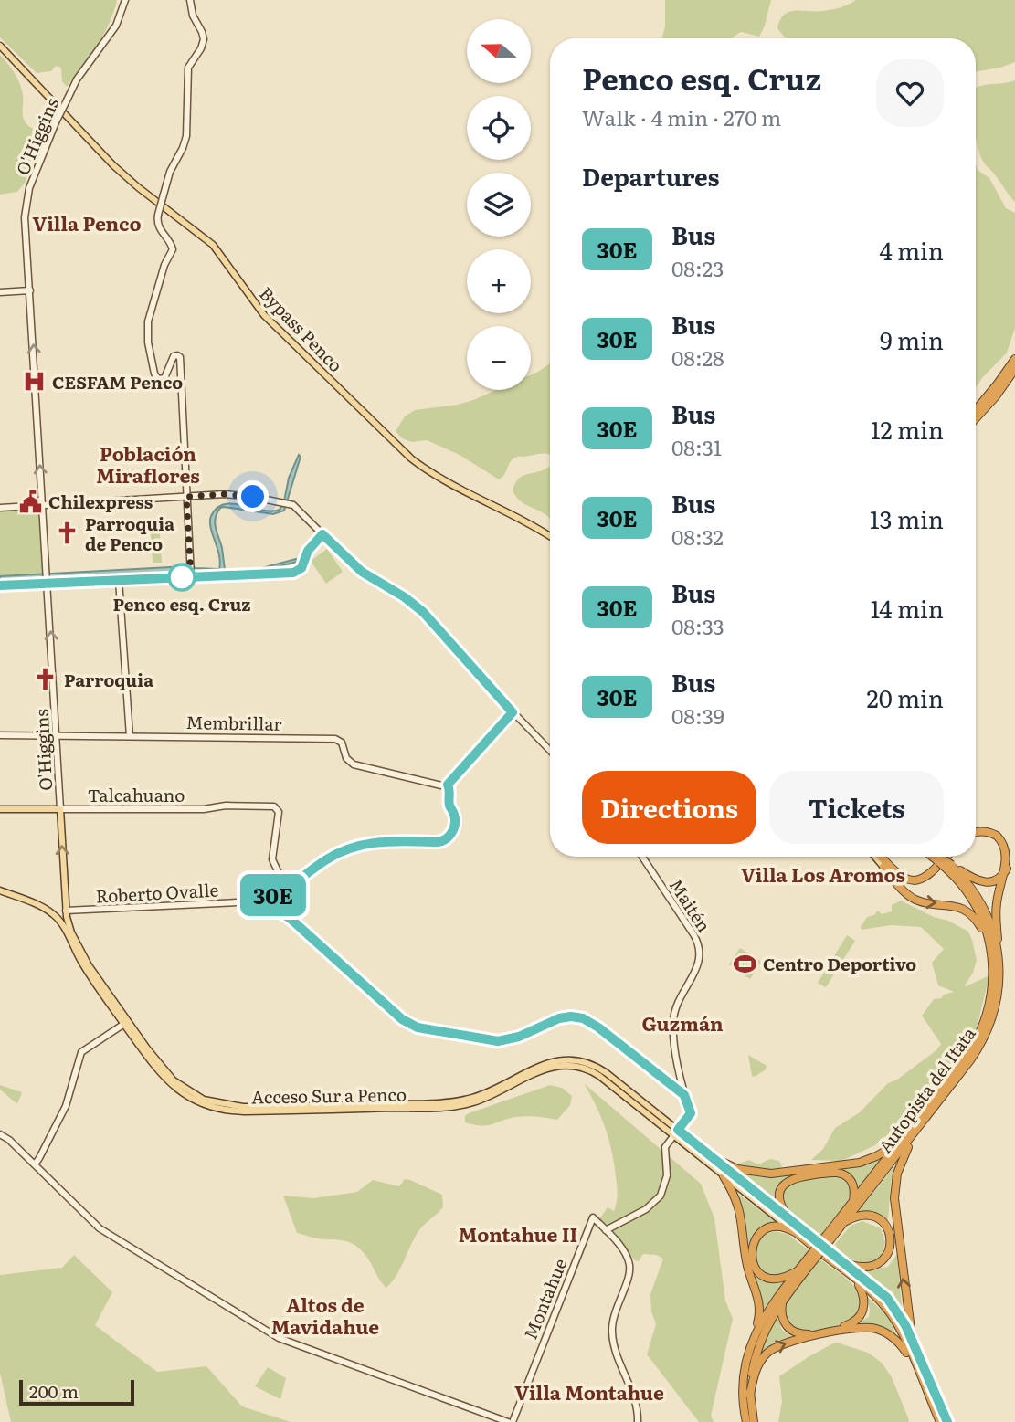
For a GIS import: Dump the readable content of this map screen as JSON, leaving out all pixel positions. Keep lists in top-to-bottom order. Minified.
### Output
{"streets":{"highway":["Autopista del Itata"],"main road":["O'Higgins","Bypass Penco","Talcahuano","Acceso Sur a Penco"],"street":["Membrillar","Roberto Ovalle","Maitén","Montahue"]},"crossings":[["O'Higgins","Membrillar"],["O'Higgins","Talcahuano"],["O'Higgins","Roberto Ovalle"],["O'Higgins","Acceso Sur a Penco"],["Membrillar","Roberto Ovalle"],["Talcahuano","Roberto Ovalle"],["Roberto Ovalle","Acceso Sur a Penco"],["Acceso Sur a Penco","Montahue"]],"one_way":["O'Higgins"],"districts":["Villa Penco","Población Miraflores","Villa Los Aromos","Guzmán","Montahue II","Altos de Mavidahue","Villa Montahue"],"places":{"hospital":["CESFAM Penco"],"public building":["Chilexpress"],"church":["Parroquia de Penco","Parroquia"],"other":["Penco esq. Cruz"],"sports":["Centro Deportivo"]},"lines":["bus line 30E"],"scale_bar":"200 m","north":"left","page":{"on_map":"30E","map_buttons":["+","−"],"heading":[["Penco esq. Cruz","Walk · 4 min · 270 m"],"Departures"],"list":[{"mark":"30E","name":"Bus","note":"08:23","value":"4 min"},{"mark":"30E","name":"Bus","note":"08:28","value":"9 min"},{"mark":"30E","name":"Bus","note":"08:31","value":"12 min"},{"mark":"30E","name":"Bus","note":"08:32","value":"13 min"},{"mark":"30E","name":"Bus","note":"08:33","value":"14 min"},{"mark":"30E","name":"Bus","note":"08:39","value":"20 min"}],"buttons":["Directions","Tickets"],"scale":"200 m"}}
